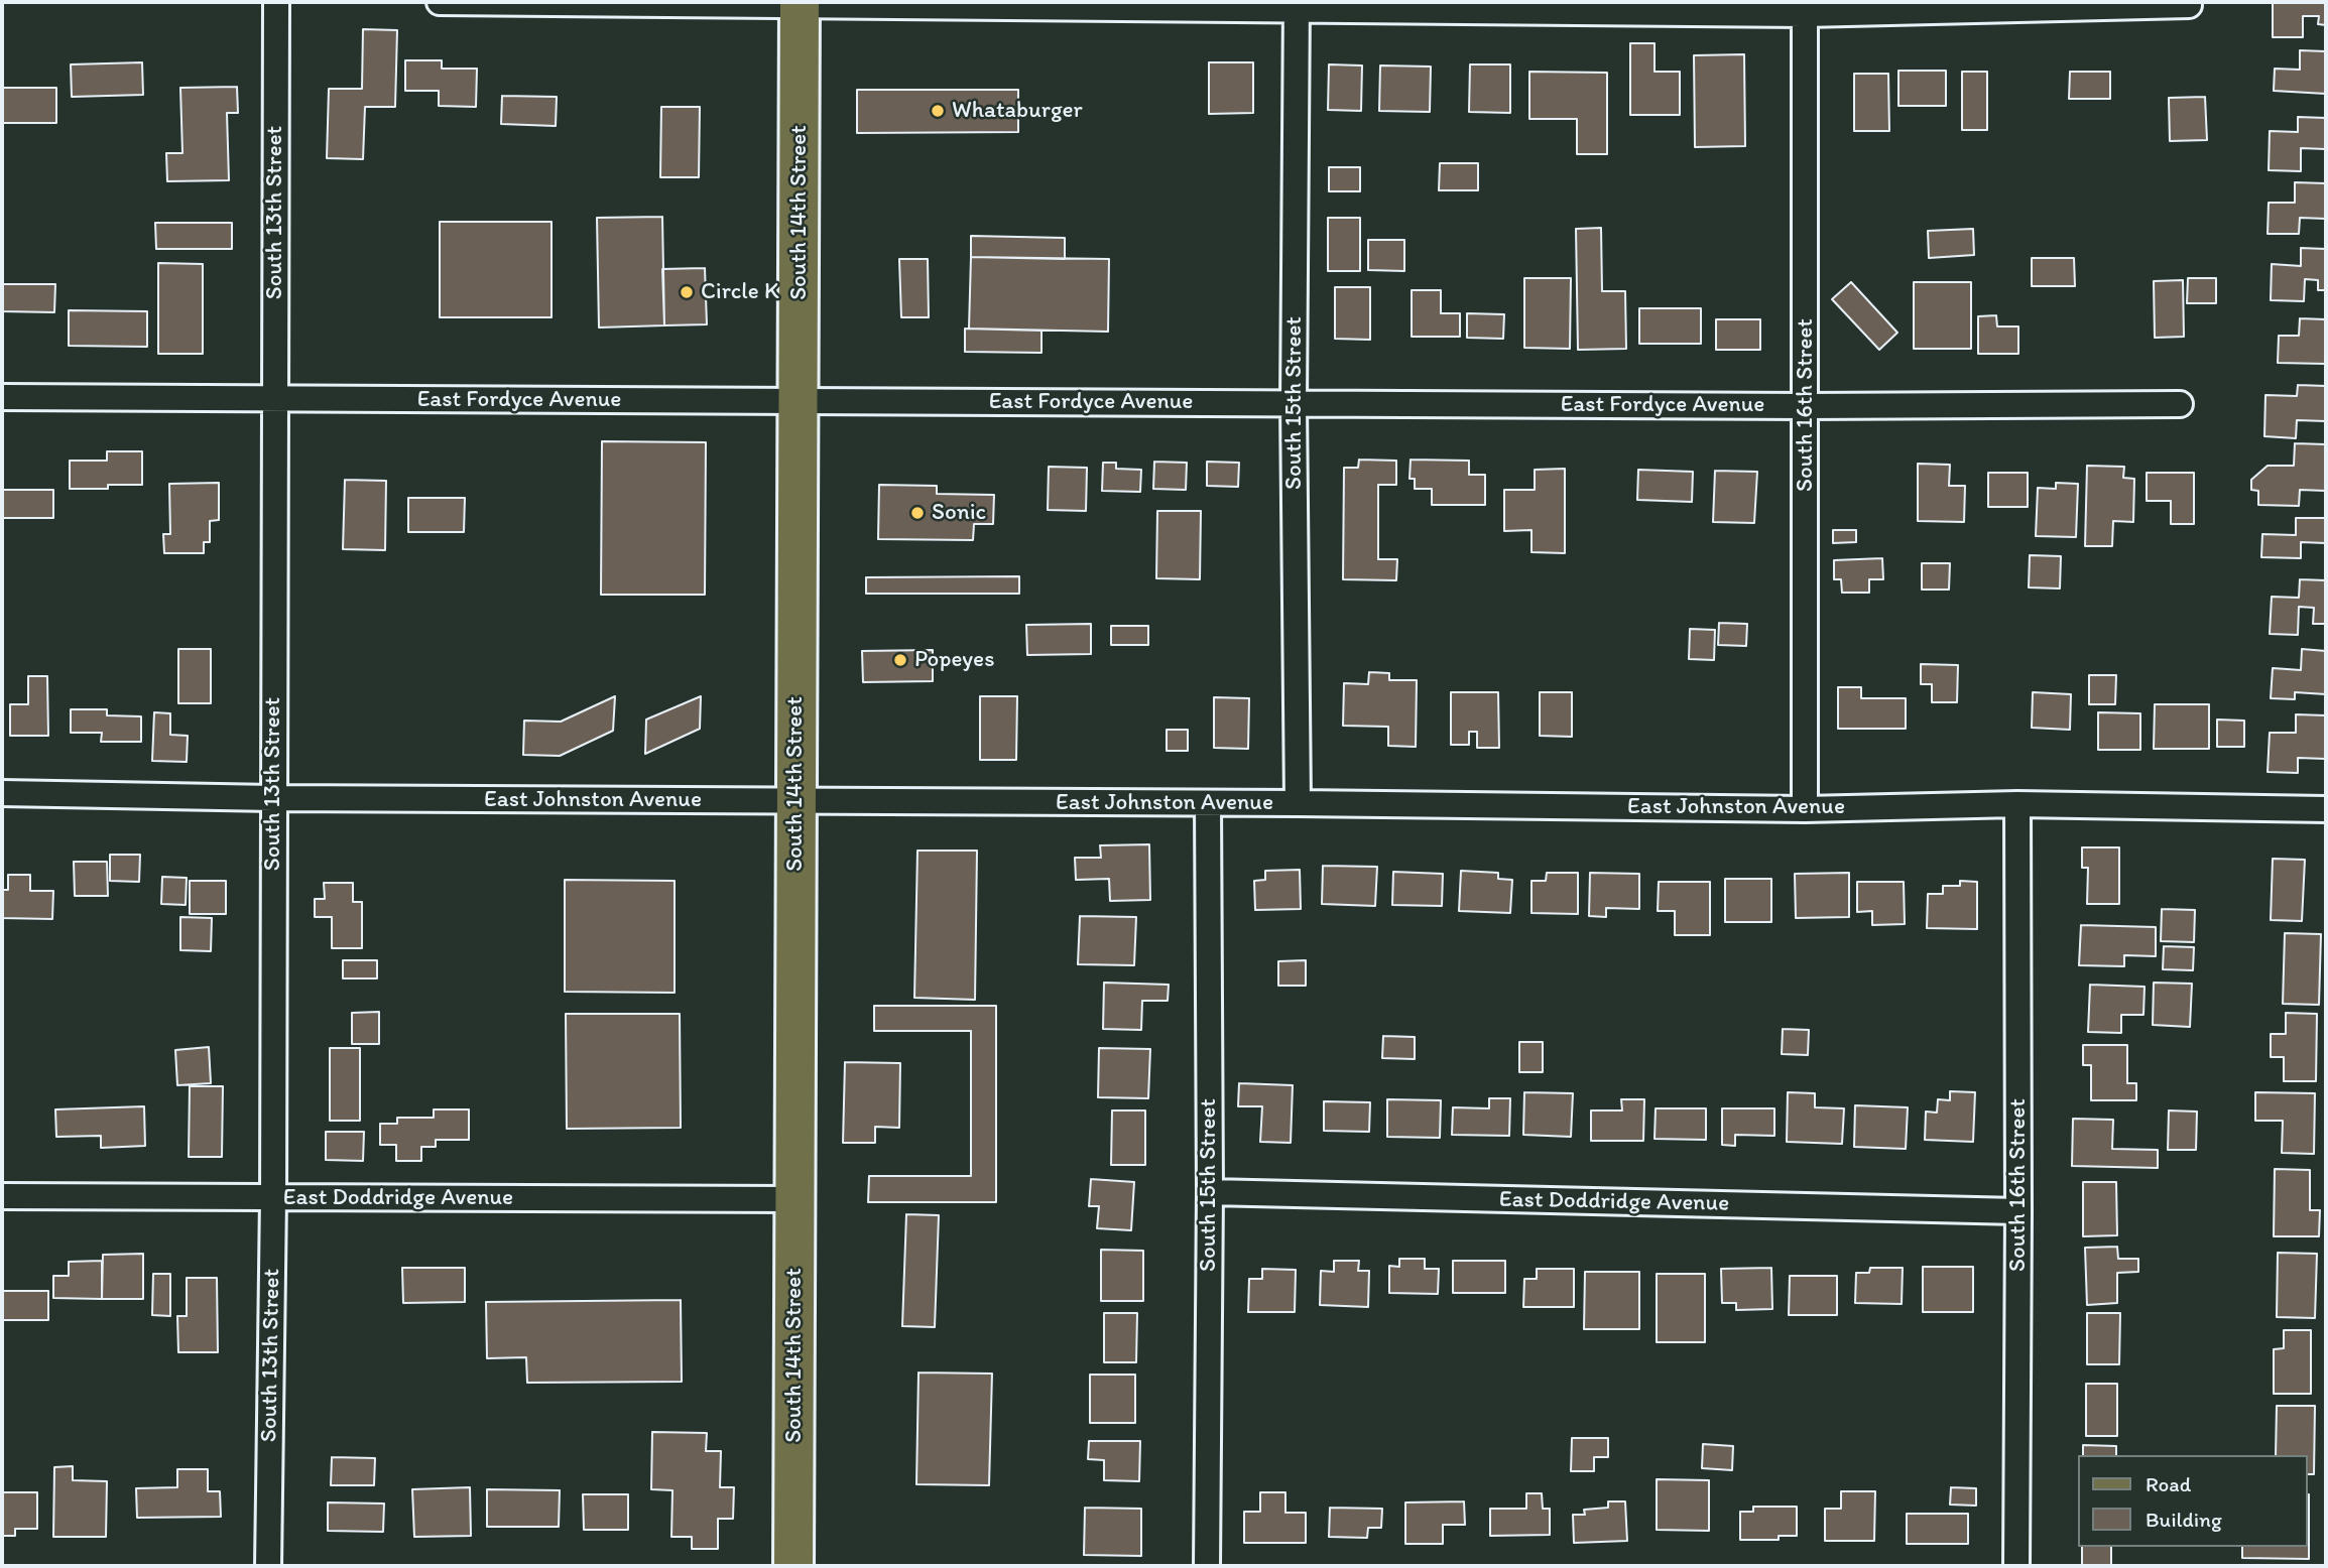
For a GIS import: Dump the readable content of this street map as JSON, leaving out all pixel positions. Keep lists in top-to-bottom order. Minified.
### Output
{"streets":{"main road":["South 14th Street"],"street":["South 13th Street","East Fordyce Avenue","South 15th Street","South 16th Street","East Johnston Avenue","East Doddridge Avenue"]},"crossings":[["South 13th Street","East Fordyce Avenue"],["South 13th Street","East Johnston Avenue"],["South 13th Street","East Doddridge Avenue"],["South 14th Street","East Fordyce Avenue"],["South 14th Street","East Johnston Avenue"],["South 14th Street","East Doddridge Avenue"],["East Fordyce Avenue","South 15th Street"],["East Fordyce Avenue","South 16th Street"],["South 15th Street","East Johnston Avenue"],["South 15th Street","East Doddridge Avenue"],["South 16th Street","East Johnston Avenue"],["South 16th Street","East Doddridge Avenue"]],"places":["Whataburger","Circle K","Sonic","Popeyes"],"legend":["Road","Building"]}
